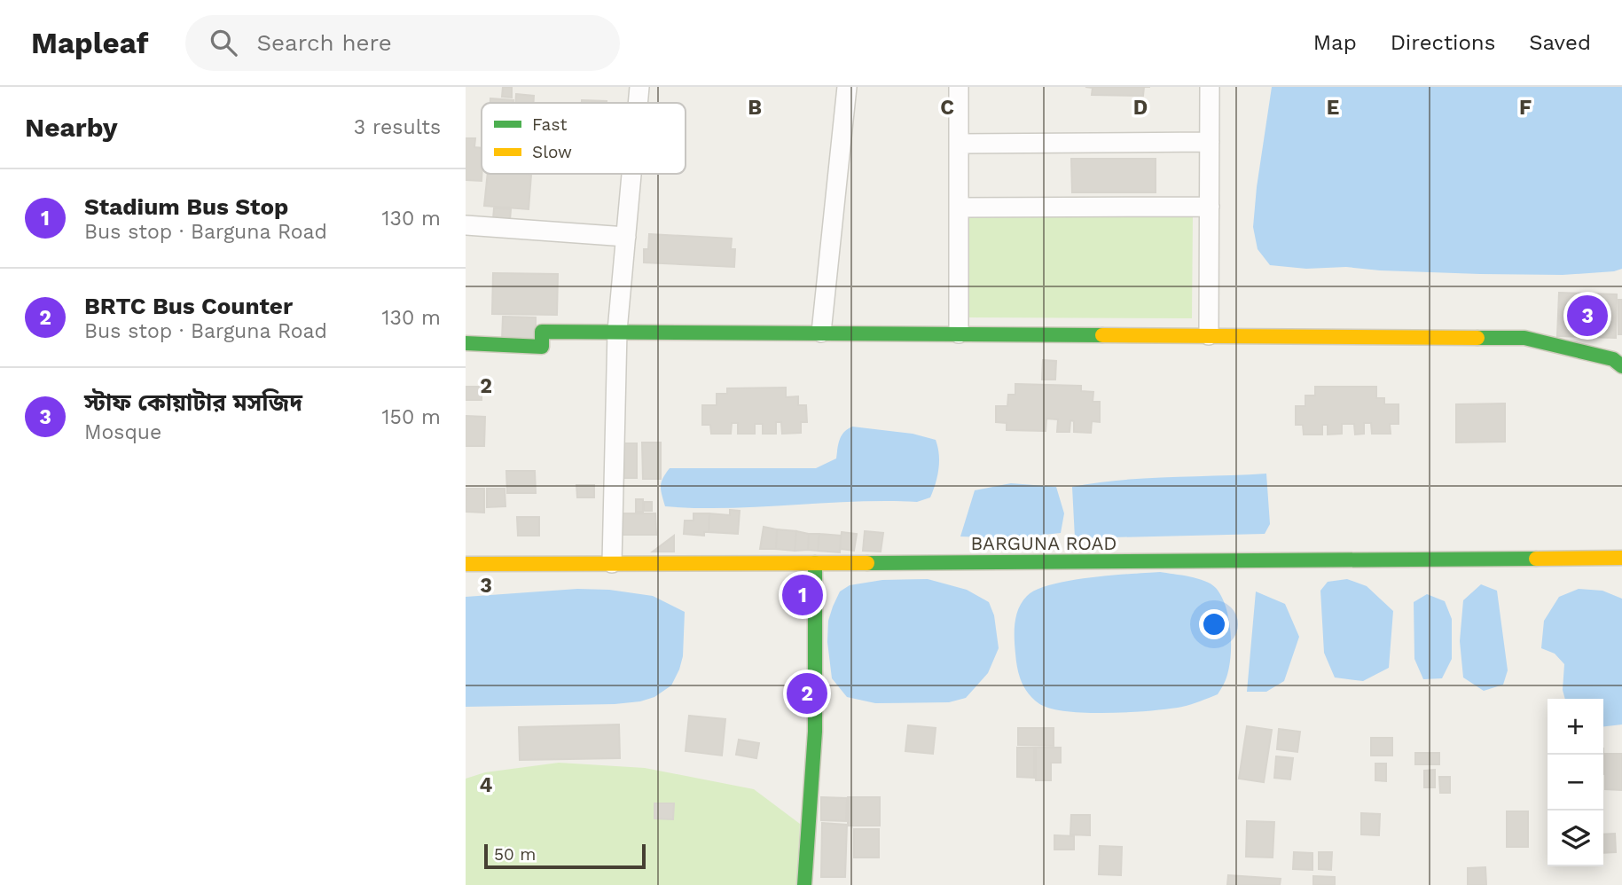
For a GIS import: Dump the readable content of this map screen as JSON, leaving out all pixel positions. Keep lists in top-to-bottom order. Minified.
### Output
{"streets":{"street":["BARGUNA ROAD"]},"legend":["Fast","Slow"],"scale_bar":"50 m","page":{"header":"Mapleaf","search":"Search here","nav":["Map","Directions","Saved"],"heading":["Nearby","3 results"],"list":[{"mark":"1","name":"Stadium Bus Stop","note":"Bus stop · Barguna Road","value":"130 m"},{"mark":"2","name":"BRTC Bus Counter","note":"Bus stop · Barguna Road","value":"130 m"},{"mark":"3","name":"স্টাফ কোয়াটার মসজিদ","note":"Mosque","value":"150 m"}],"pins":["3","1","2"],"map_buttons":["+","−"],"scale":"50 m"},"grid":{"columns":["B","C","D","E","F"],"rows":["2","3","4"]}}
